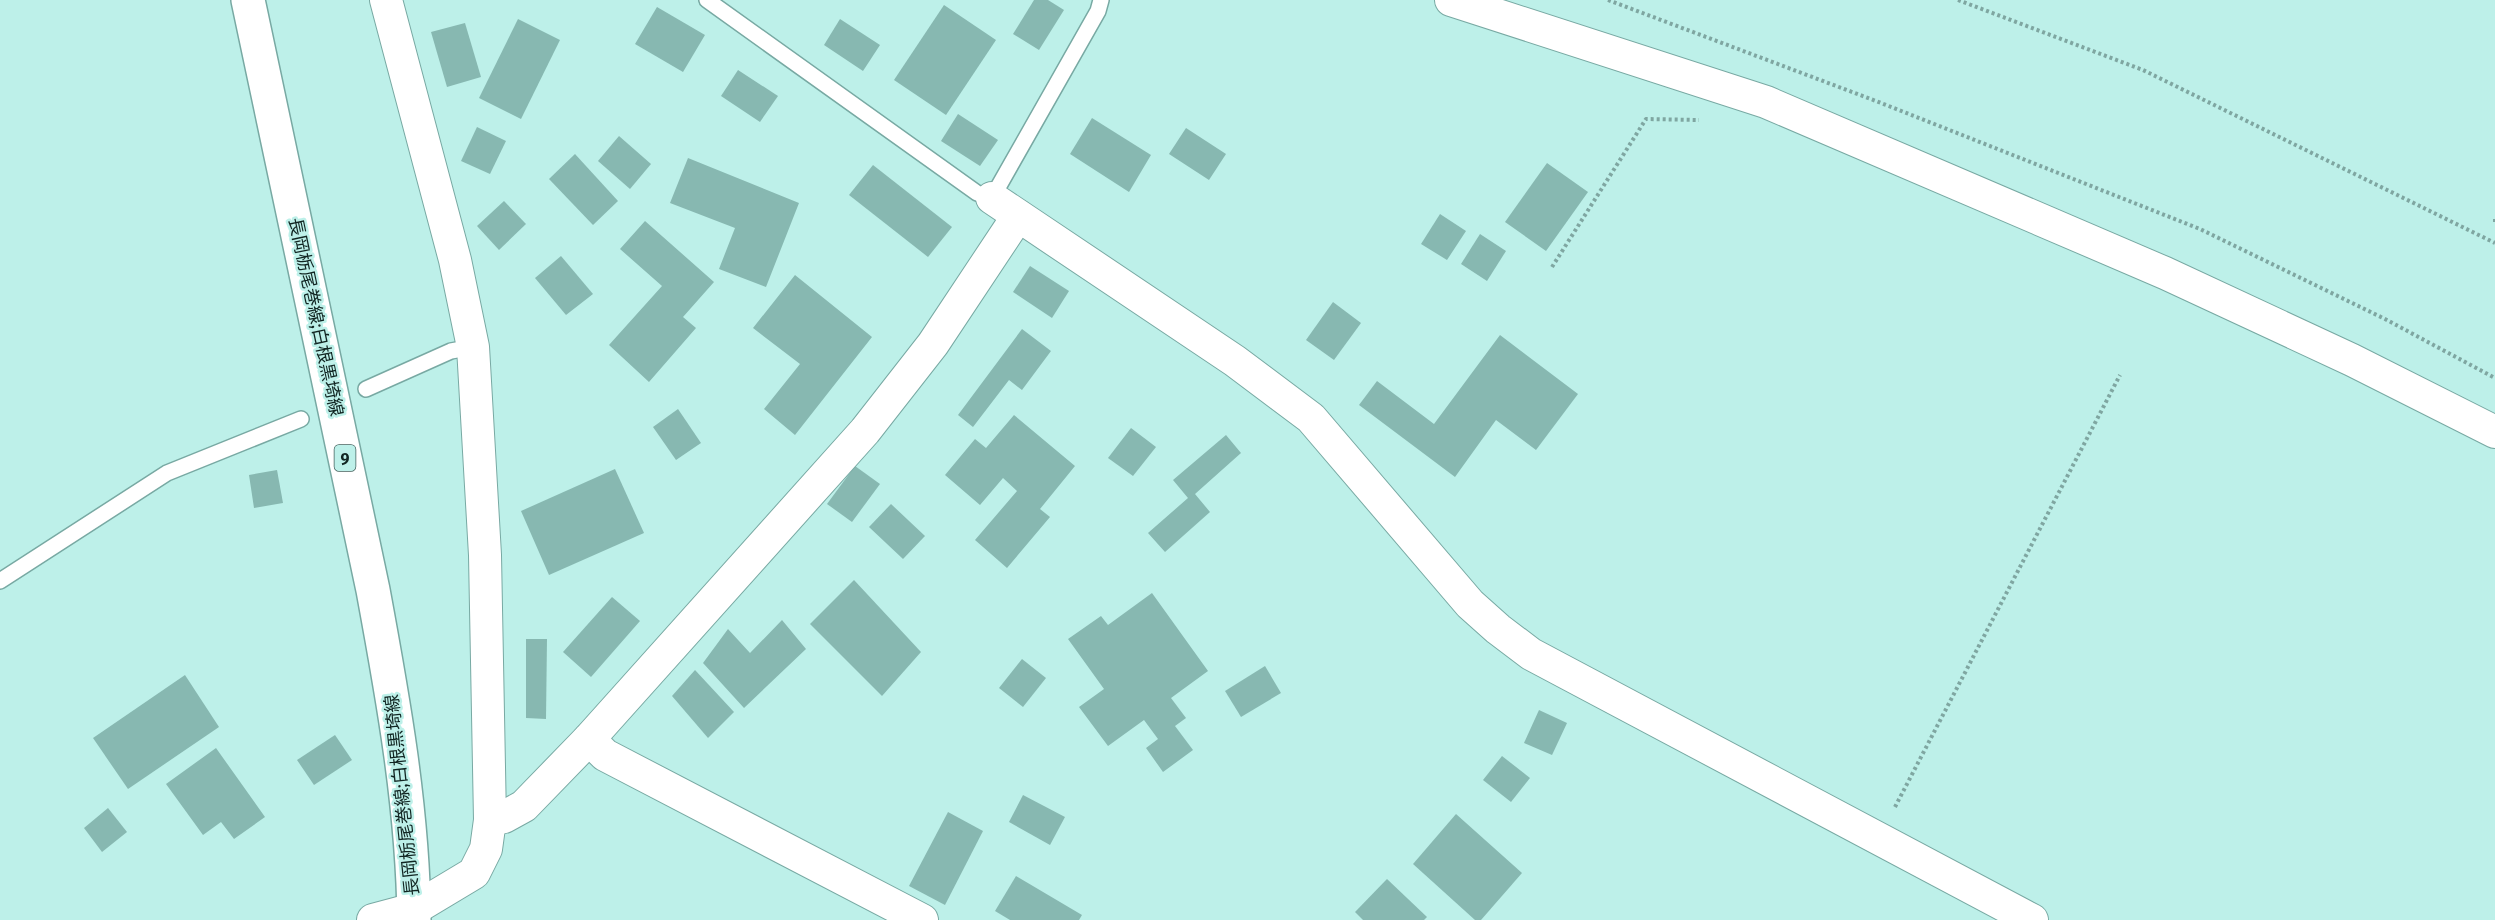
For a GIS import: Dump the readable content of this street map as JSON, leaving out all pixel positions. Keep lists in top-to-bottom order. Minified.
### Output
{"streets":{"main road":["長岡栃尾巻線;白根黒埼線","9"]}}
